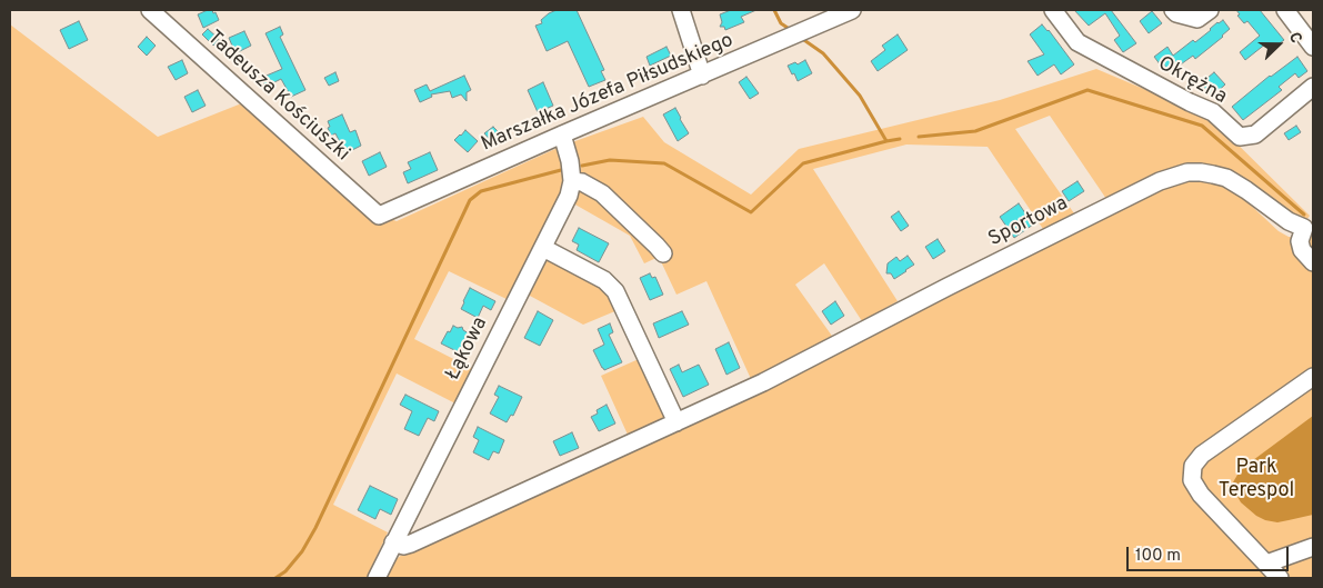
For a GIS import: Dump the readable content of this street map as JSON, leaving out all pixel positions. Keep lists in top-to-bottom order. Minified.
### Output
{"streets":{"street":["Okrężna","Marszałka Józefa Piłsudskiego","Tadeusza Kościuszki","Sportowa","Łąkowa"]},"crossings":[["Marszałka Józefa Piłsudskiego","Tadeusza Kościuszki"],["Marszałka Józefa Piłsudskiego","Łąkowa"],["Sportowa","Łąkowa"]],"parks":["Park Terespol"],"scale_bar":"100 m","north":"right"}
